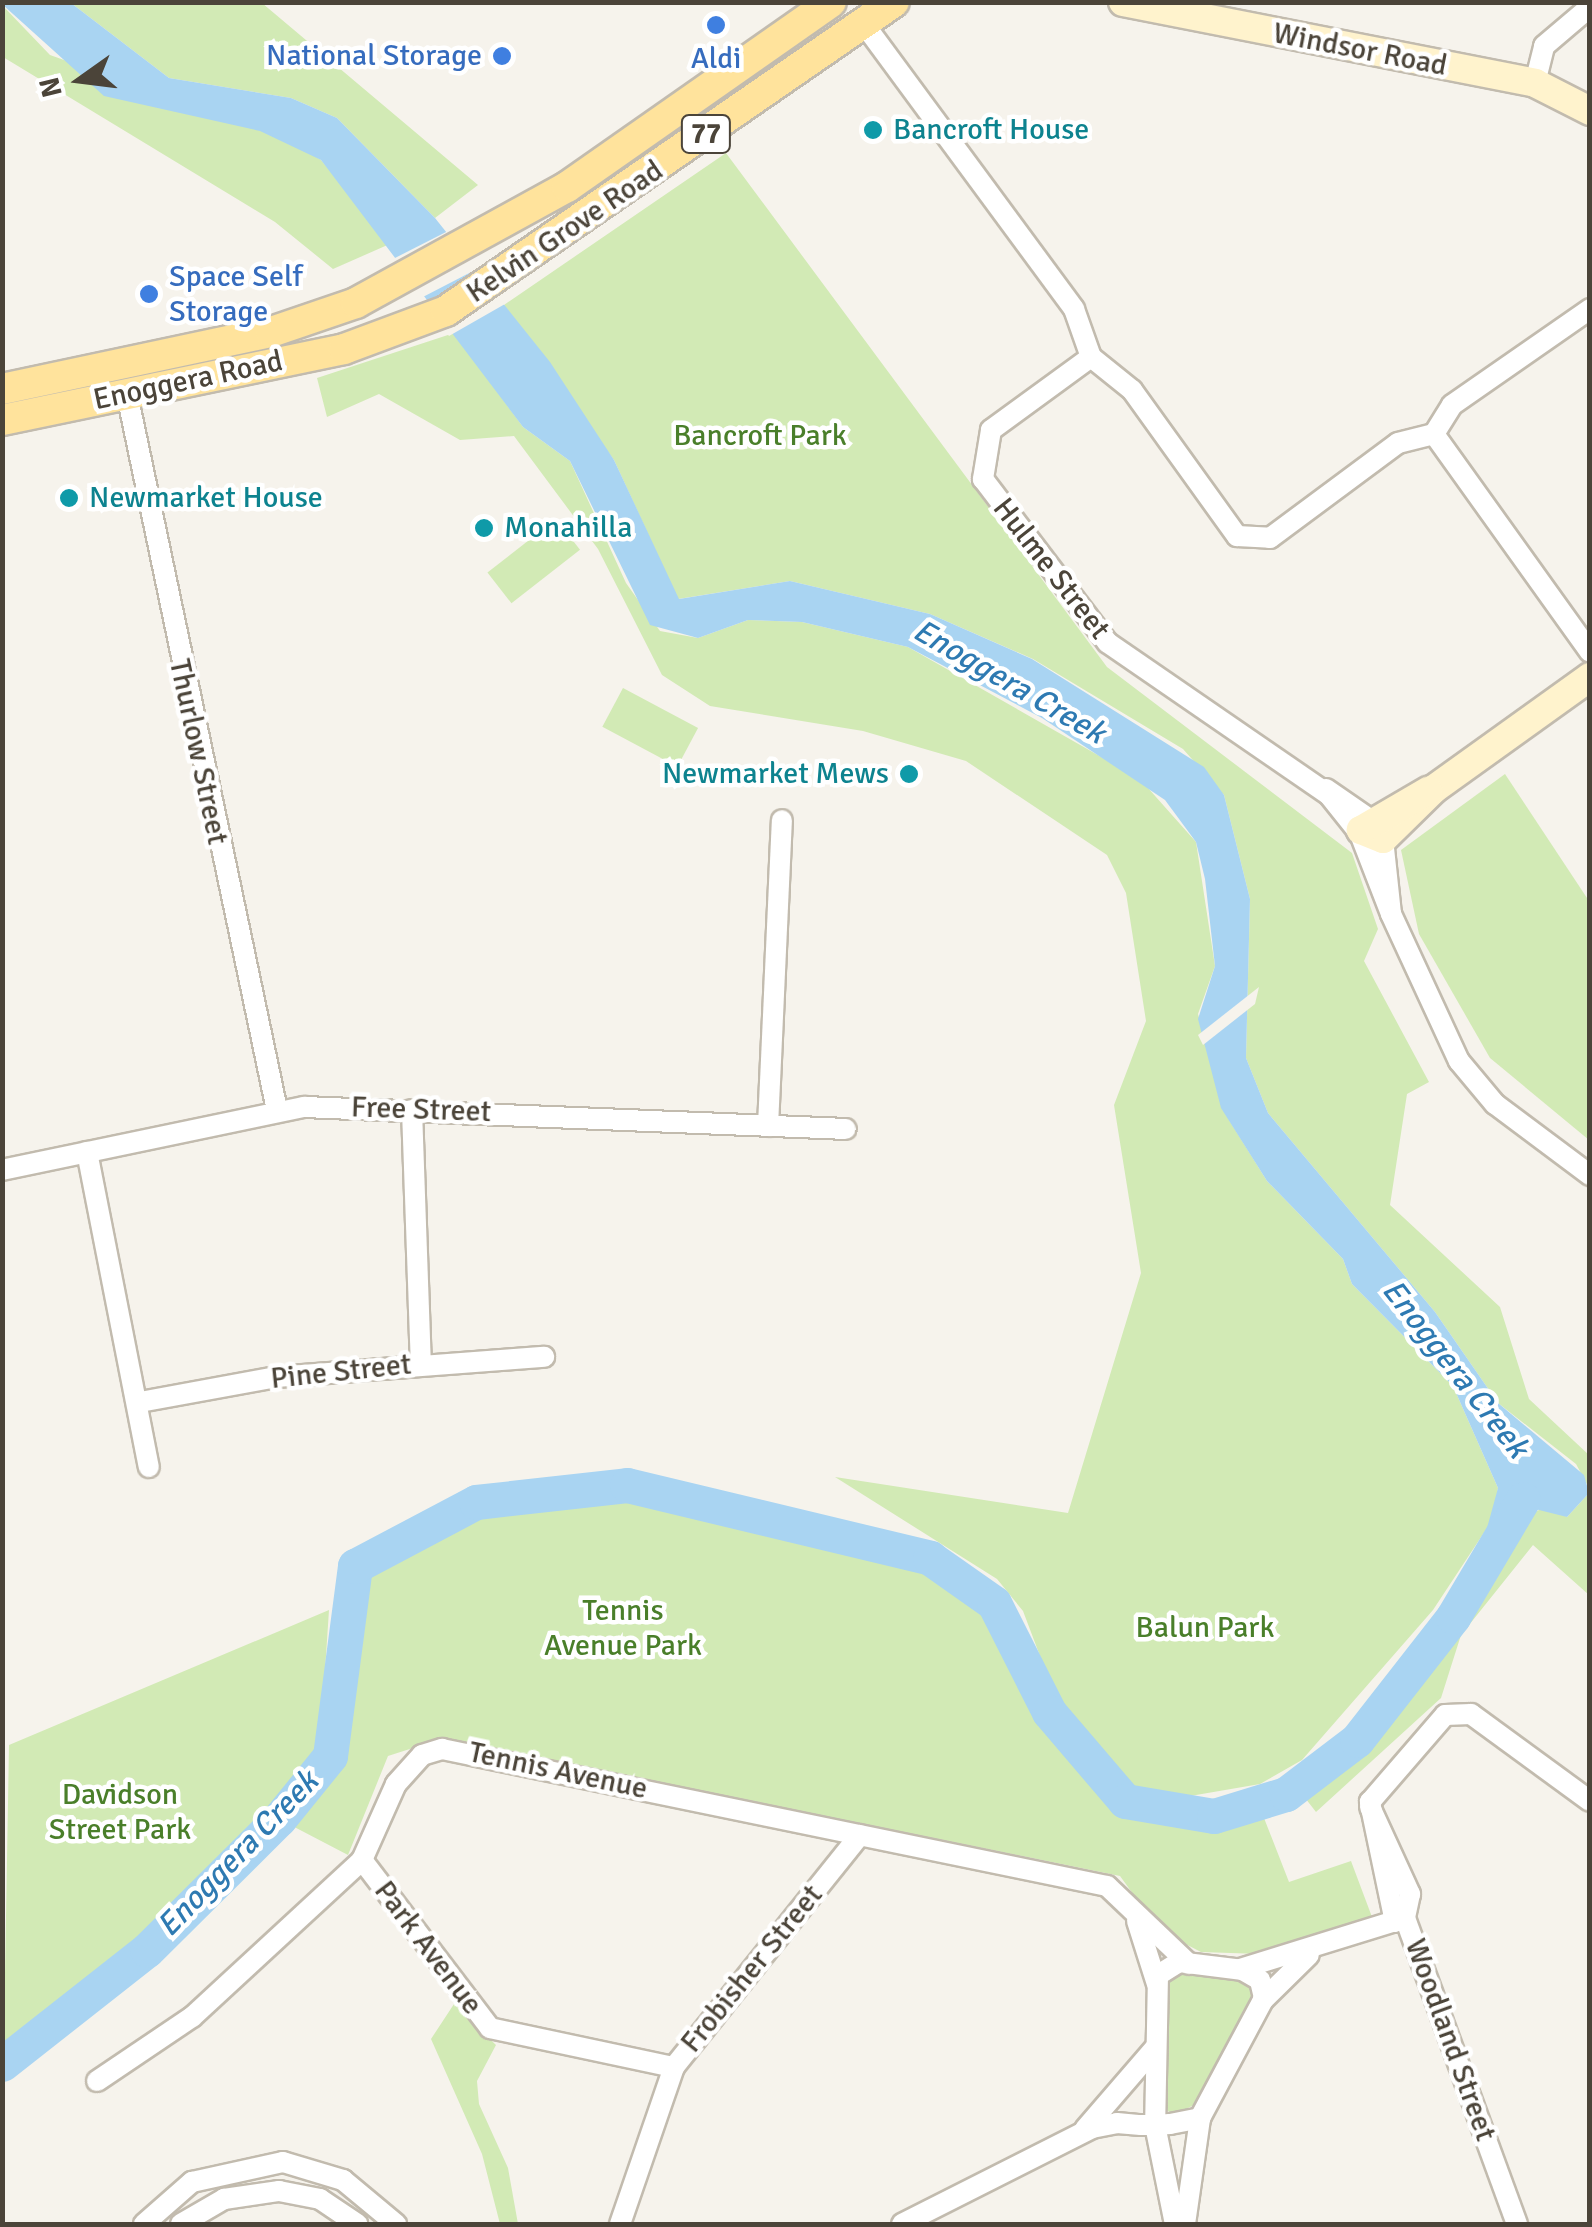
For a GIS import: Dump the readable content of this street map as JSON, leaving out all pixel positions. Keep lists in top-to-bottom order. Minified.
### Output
{"streets":{"main road":["Windsor Road","77","Kelvin Grove Road","Enoggera Road"],"street":["Hulme Street","Thurlow Street","Free Street","Pine Street","Tennis Avenue","Park Avenue","Frobisher Street","Woodland Street"]},"crossings":[["Kelvin Grove Road","Enoggera Road"],["Enoggera Road","Thurlow Street"],["Thurlow Street","Free Street"],["Tennis Avenue","Park Avenue"],["Tennis Avenue","Frobisher Street"],["Park Avenue","Frobisher Street"]],"water":["Enoggera Creek"],"parks":["Bancroft Park","Tennis Avenue Park","Balun Park","Davidson Street Park"],"places":["Aldi","National Storage","Bancroft House","Space Self Storage","Newmarket House","Monahilla","Newmarket Mews"],"north":"left"}
